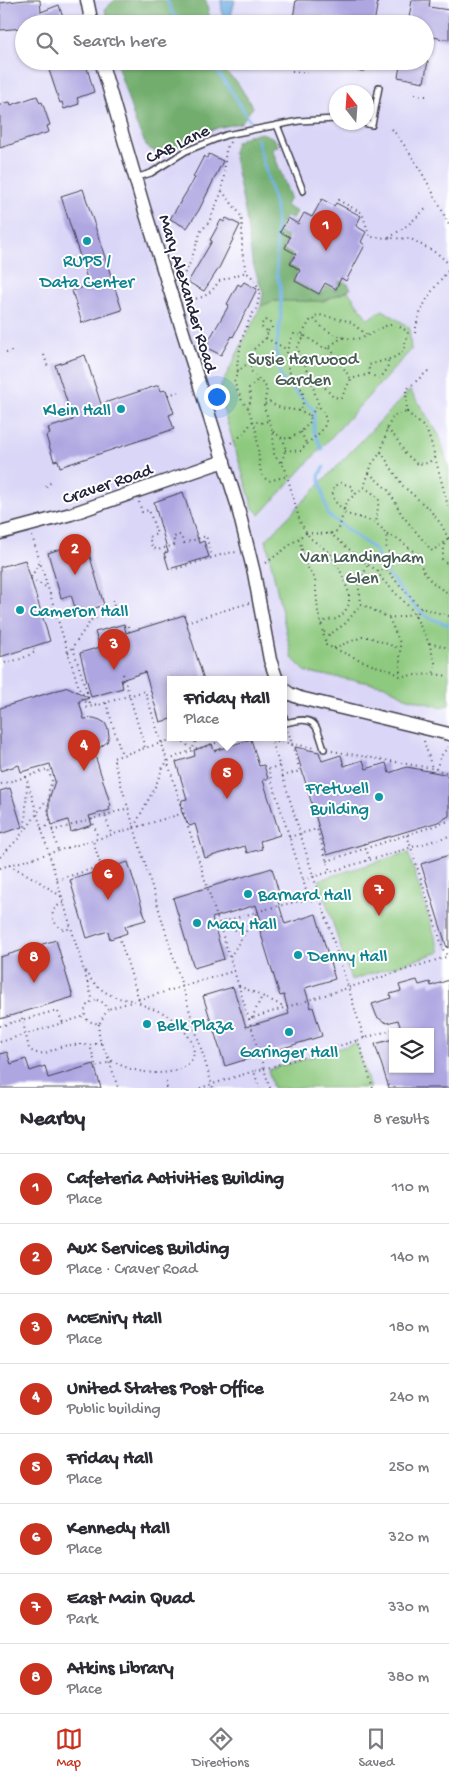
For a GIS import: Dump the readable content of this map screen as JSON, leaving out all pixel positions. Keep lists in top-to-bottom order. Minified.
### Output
{"streets":{"street":["Mary Alexander Road","Craver Road"],"lane":["CAB Lane"]},"crossings":[["CAB Lane","Mary Alexander Road"],["Mary Alexander Road","Craver Road"]],"parks":["Susie Harwood Garden","Van Landingham Glen"],"places":["RUP5 / Data Center","Klein Hall","Cameron Hall","Fretwell Building","Barnard Hall","Macy Hall","Denny Hall","Belk Plaza","Garinger Hall"],"north":"top","page":{"search":"Search here","pins":["1","2","3","4","5","6","7","8"],"popup":["Friday Hall","Place"],"heading":["Nearby","8 results"],"list":[{"mark":"1","name":"Cafeteria Activities Building","note":"Place","value":"110 m"},{"mark":"2","name":"Aux Services Building","note":"Place · Craver Road","value":"140 m"},{"mark":"3","name":"McEniry Hall","note":"Place","value":"180 m"},{"mark":"4","name":"United States Post Office","note":"Public building","value":"240 m"},{"mark":"5","name":"Friday Hall","note":"Place","value":"250 m"},{"mark":"6","name":"Kennedy Hall","note":"Place","value":"320 m"},{"mark":"7","name":"East Main Quad","note":"Park","value":"330 m"},{"mark":"8","name":"Atkins Library","note":"Place","value":"380 m"}],"nav":["Map","Directions","Saved"]}}
